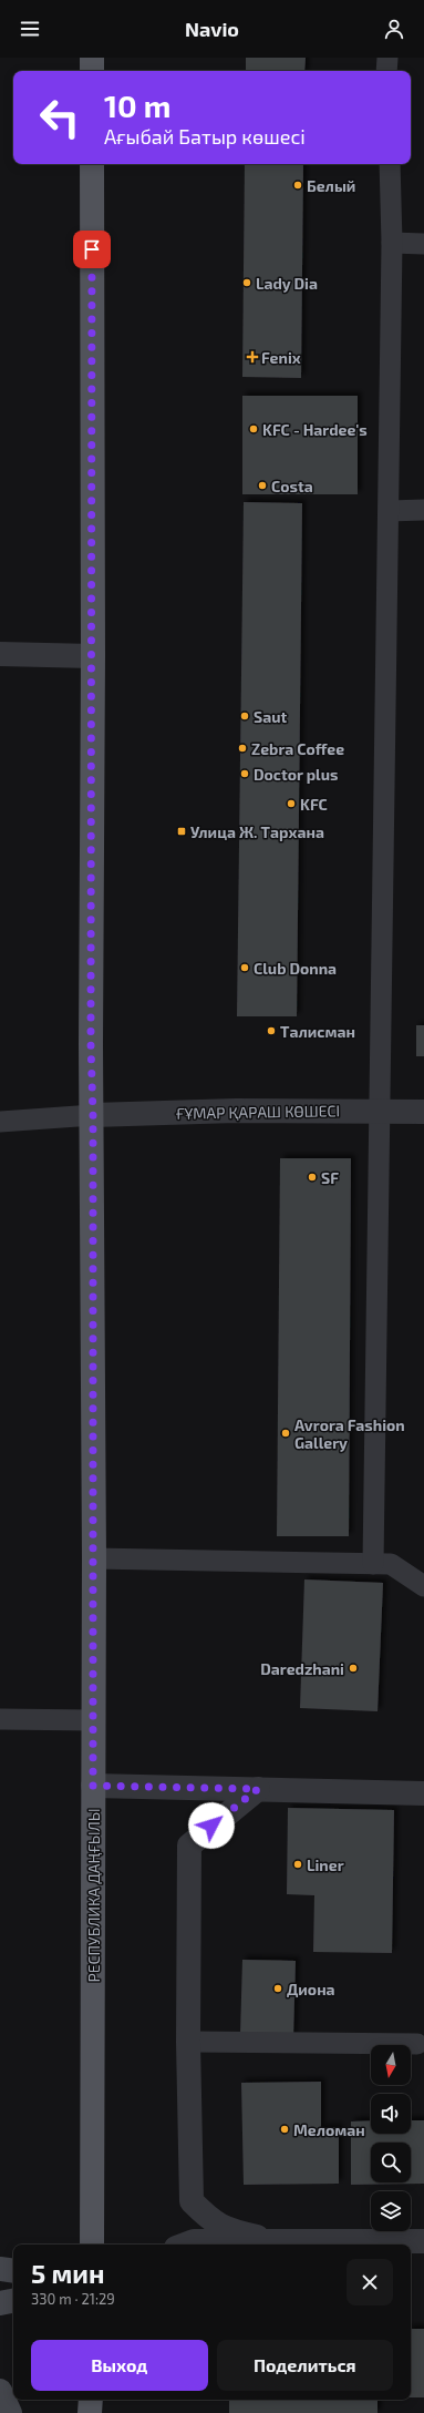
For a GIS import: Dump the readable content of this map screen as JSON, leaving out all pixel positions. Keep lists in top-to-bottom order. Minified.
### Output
{"streets":{"main road":["РЕСПУБЛИКА ДАҢҒЫЛЫ"],"street":["ҒҰМАР ҚАРАШ КӨШЕСІ"]},"crossings":[["ҒҰМАР ҚАРАШ КӨШЕСІ","РЕСПУБЛИКА ДАҢҒЫЛЫ"]],"places":{"other":["Белый","Lady Dia","KFC - Hardee's","Costa","Saut","Zebra Coffee","Doctor plus","KFC","Club Donna","Талисман","SF","Avrora Fashion Gallery","Daredzhani","Liner","Диона","Меломан"],"health":["Fenix"],"transit":["Улица Ж. Тархана"]},"north":"bottom","page":{"header":"Navio","turn":["10 m","Ағыбай Батыр көшесі"],"heading":["5 мин","330 m · 21:29"],"buttons":["Выход","Поделиться"]}}
